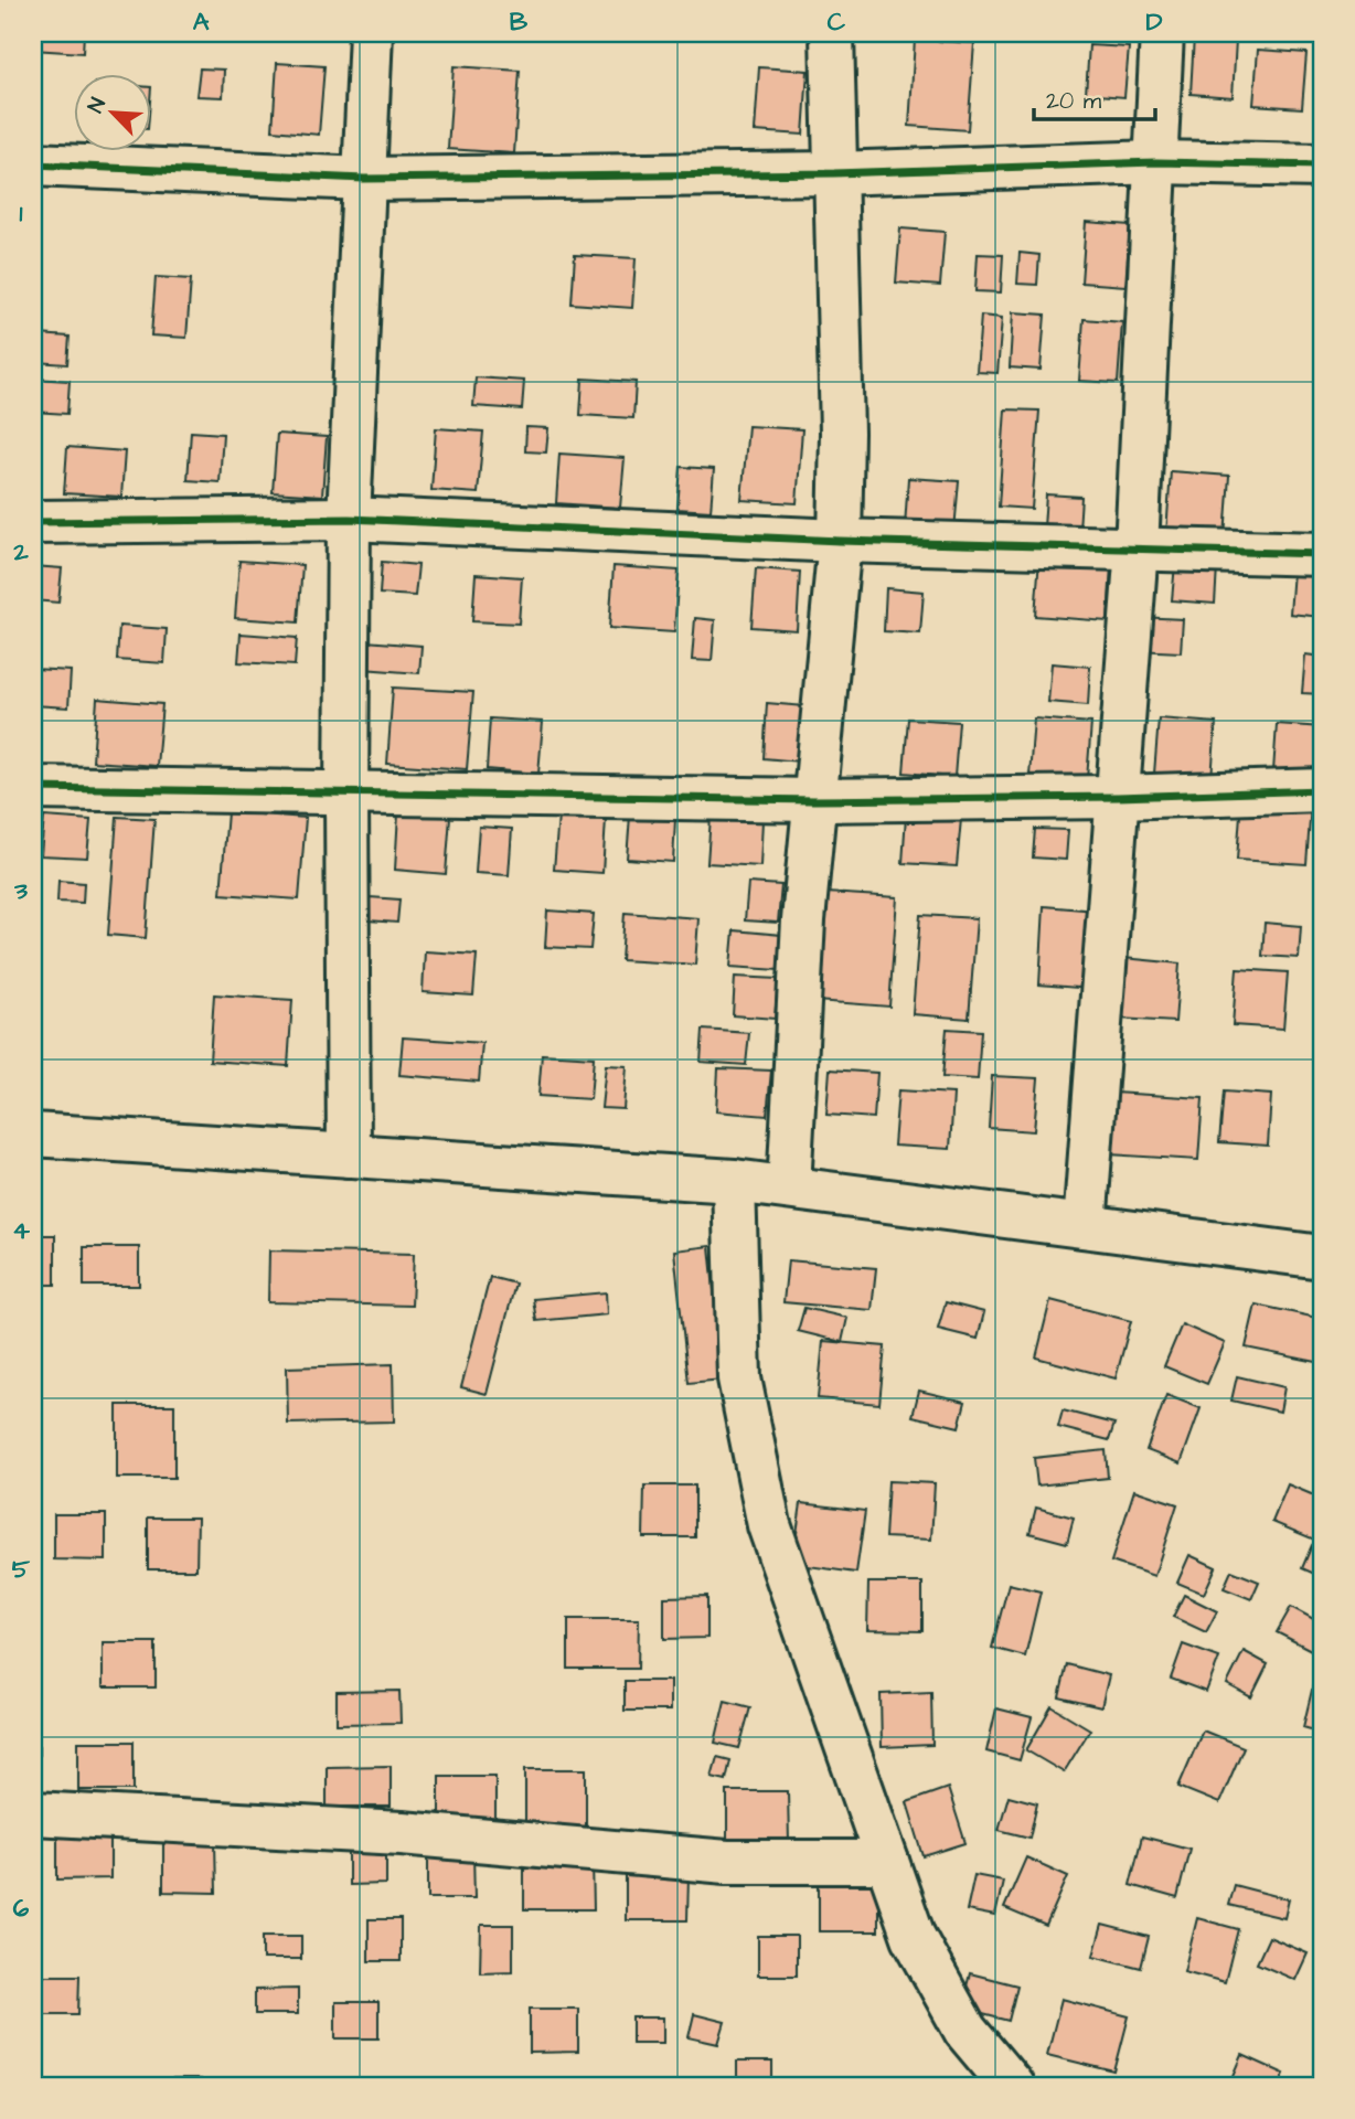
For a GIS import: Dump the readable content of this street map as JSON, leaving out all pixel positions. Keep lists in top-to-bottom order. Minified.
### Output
{"scale_bar":"20 m","north":"top left","grid":{"columns":["A","B","C","D"],"rows":["1","2","3","4","5","6"]}}
